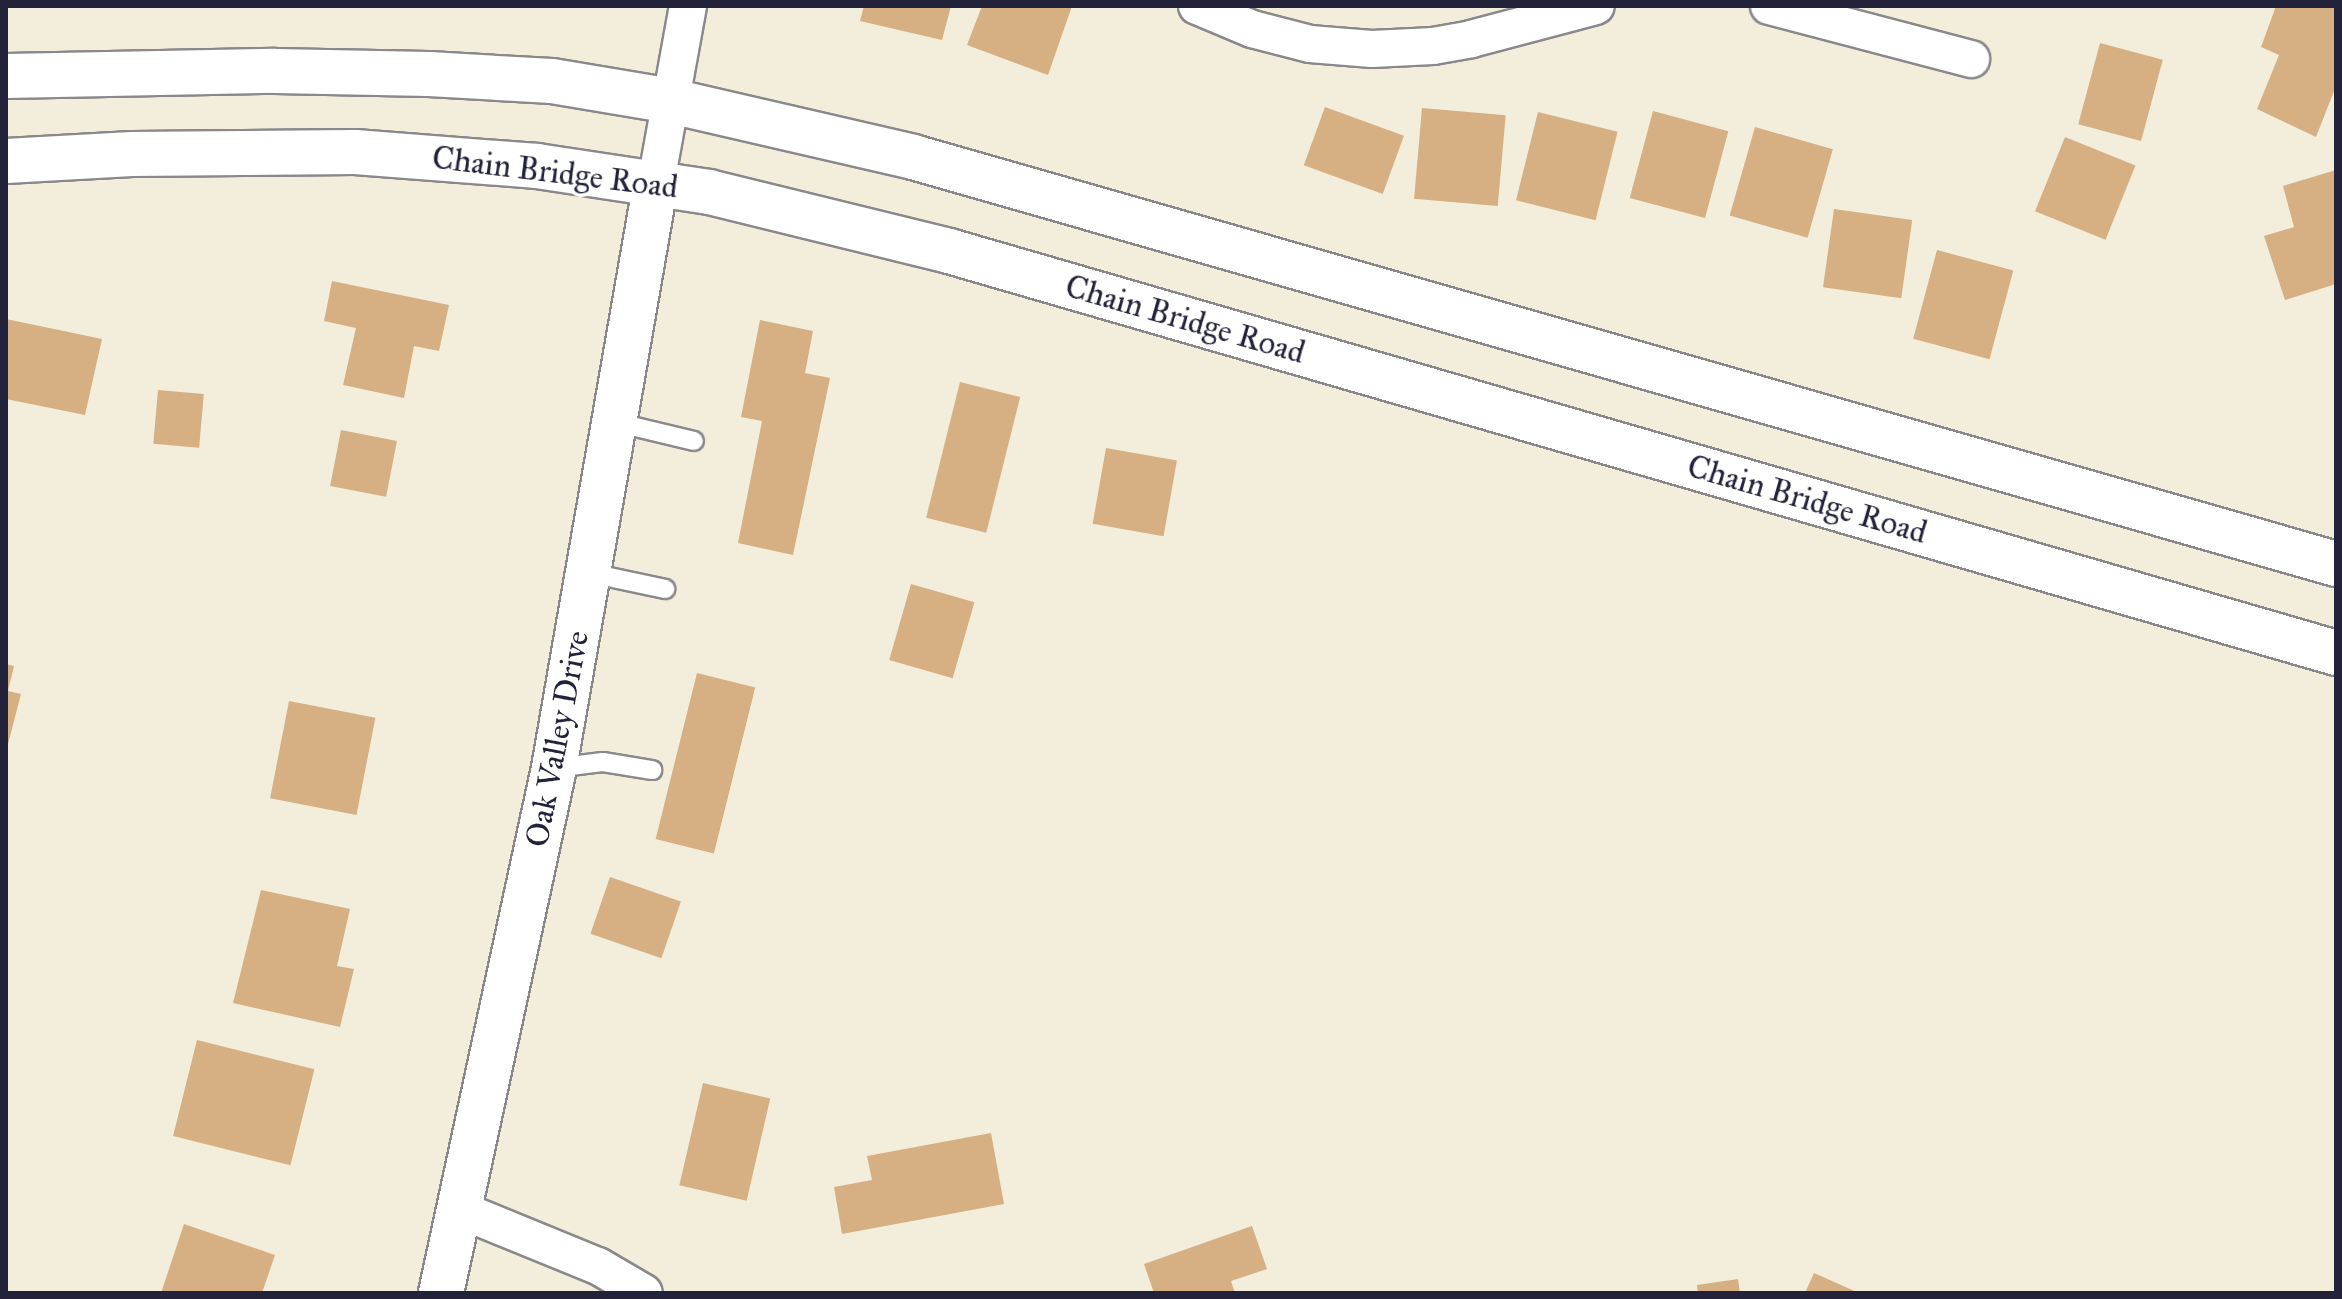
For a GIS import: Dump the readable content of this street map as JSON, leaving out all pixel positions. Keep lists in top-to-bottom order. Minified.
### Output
{"streets":{"main road":["Chain Bridge Road","Oak Valley Drive"]},"crossings":[["Chain Bridge Road","Oak Valley Drive"]]}
